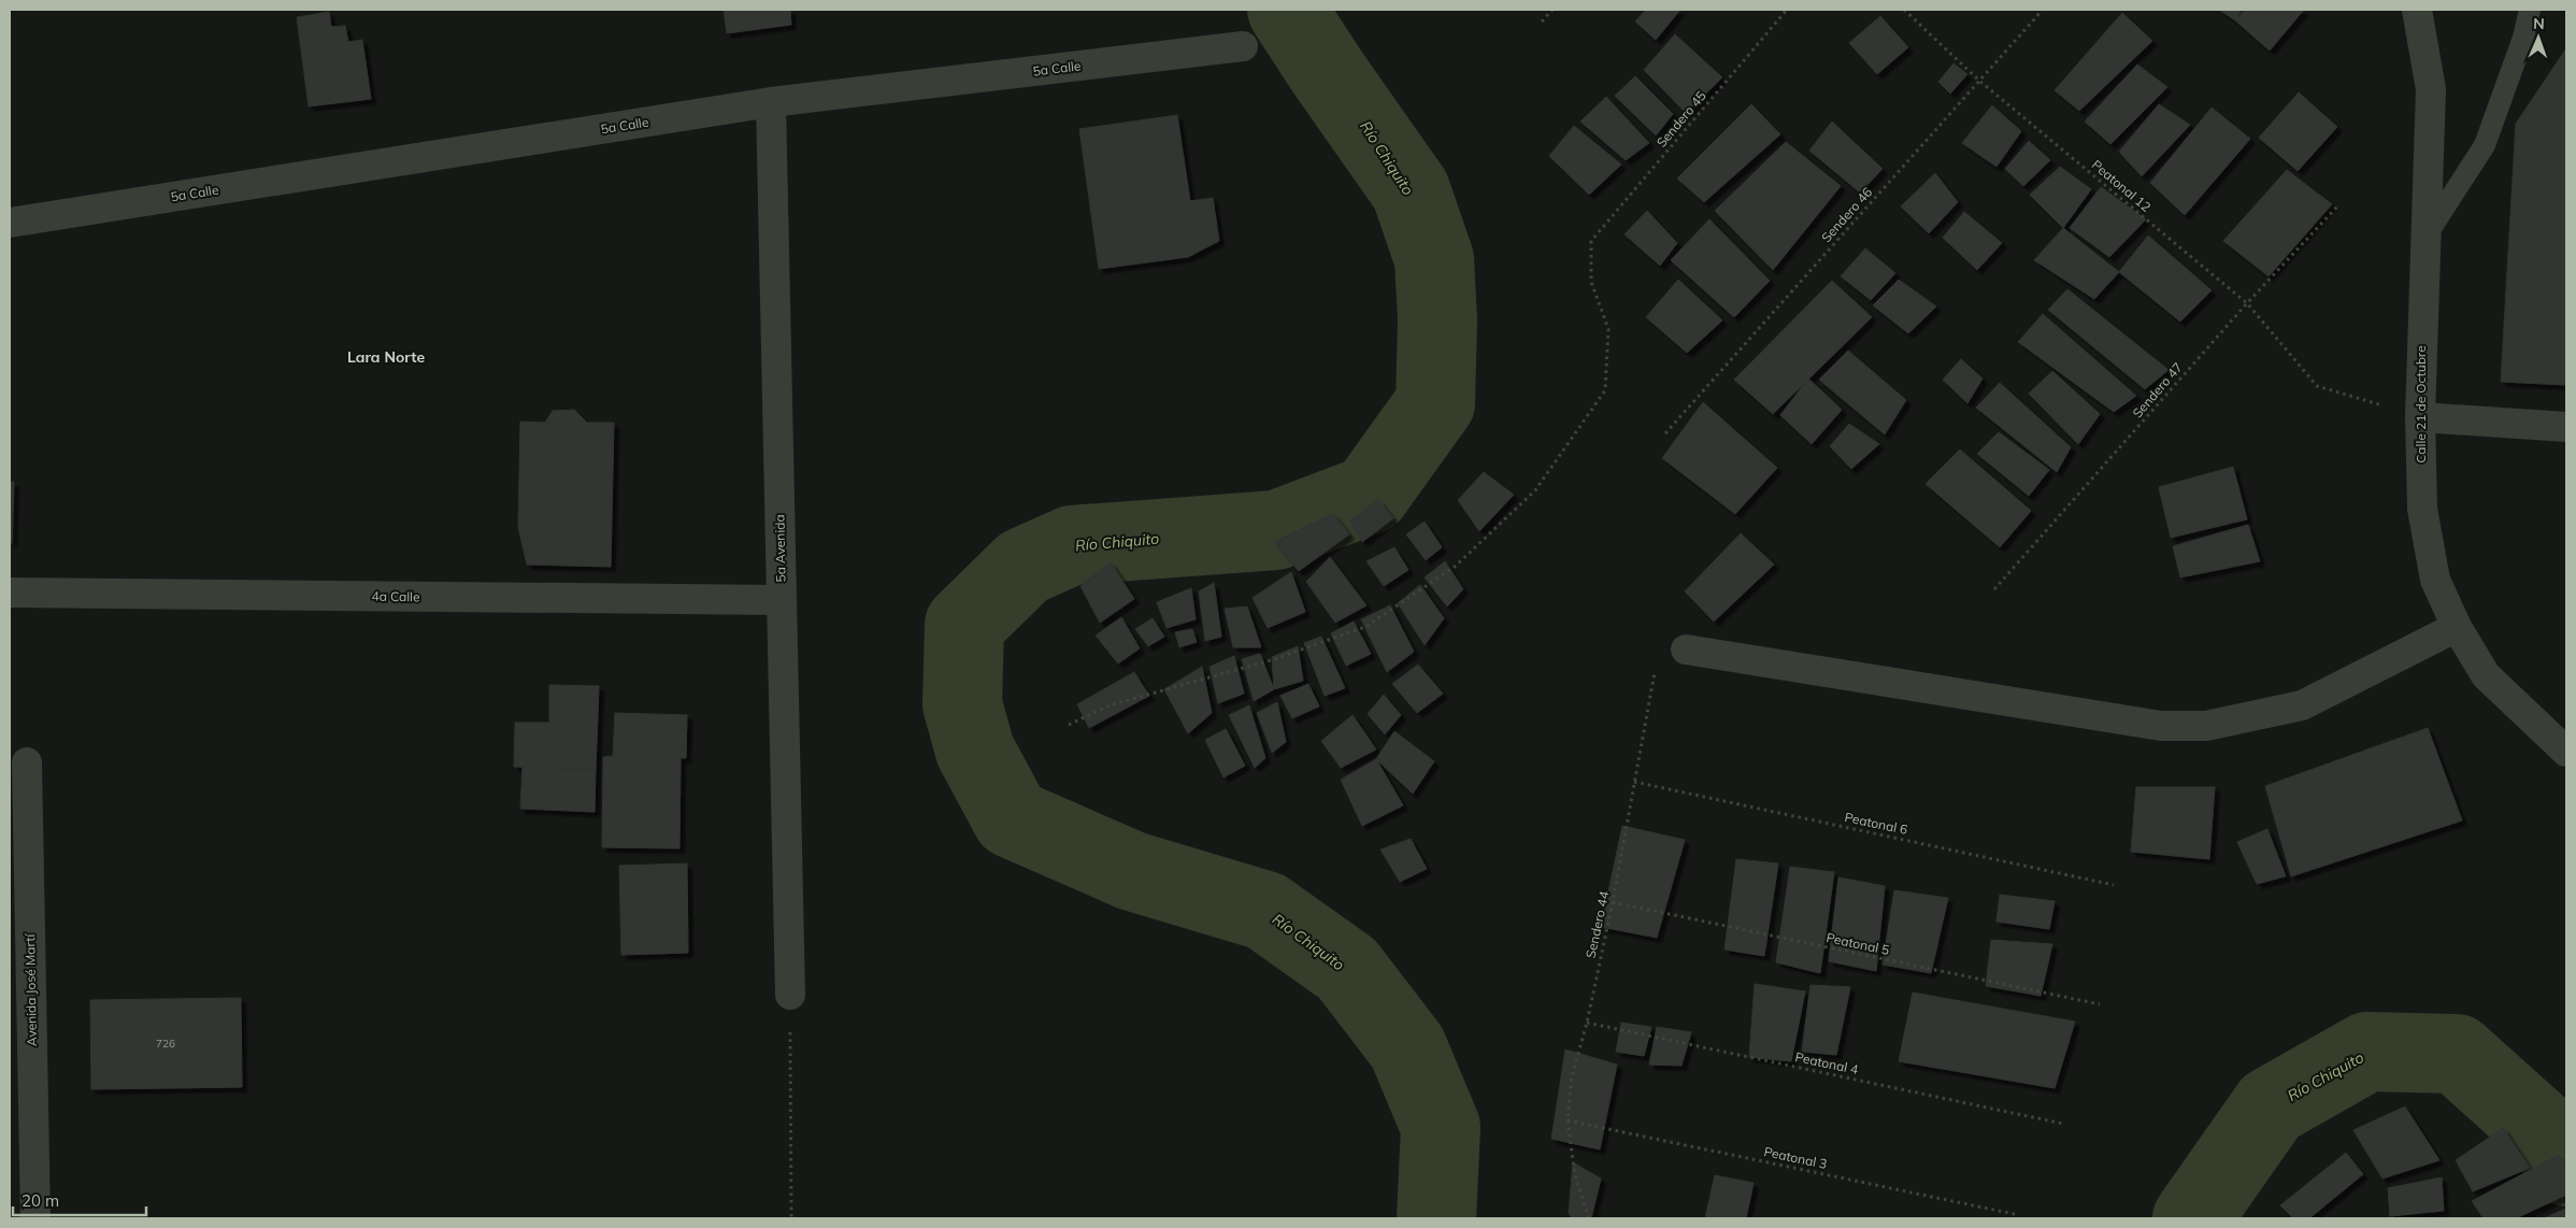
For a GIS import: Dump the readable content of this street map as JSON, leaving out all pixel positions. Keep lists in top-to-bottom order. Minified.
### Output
{"streets":{"street":["5a Calle","Calle 21 de Octubre","5a Avenida","4a Calle","Avenida José Martí"],"path":["Sendero 45","Peatonal 12","Sendero 46","Sendero 47","Peatonal 6","Sendero 44","Peatonal 5","Peatonal 4","Peatonal 3"]},"crossings":[["5a Calle","5a Avenida"],["Peatonal 12","Sendero 46"],["Peatonal 12","Sendero 47"],["Peatonal 12","Calle 21 de Octubre"],["5a Avenida","4a Calle"],["Peatonal 6","Sendero 44"],["Sendero 44","Peatonal 5"],["Sendero 44","Peatonal 4"],["Sendero 44","Peatonal 3"]],"districts":["Lara Norte"],"water":["Río Chiquito"],"house_numbers":["726"],"scale_bar":"20 m","north":"top"}
